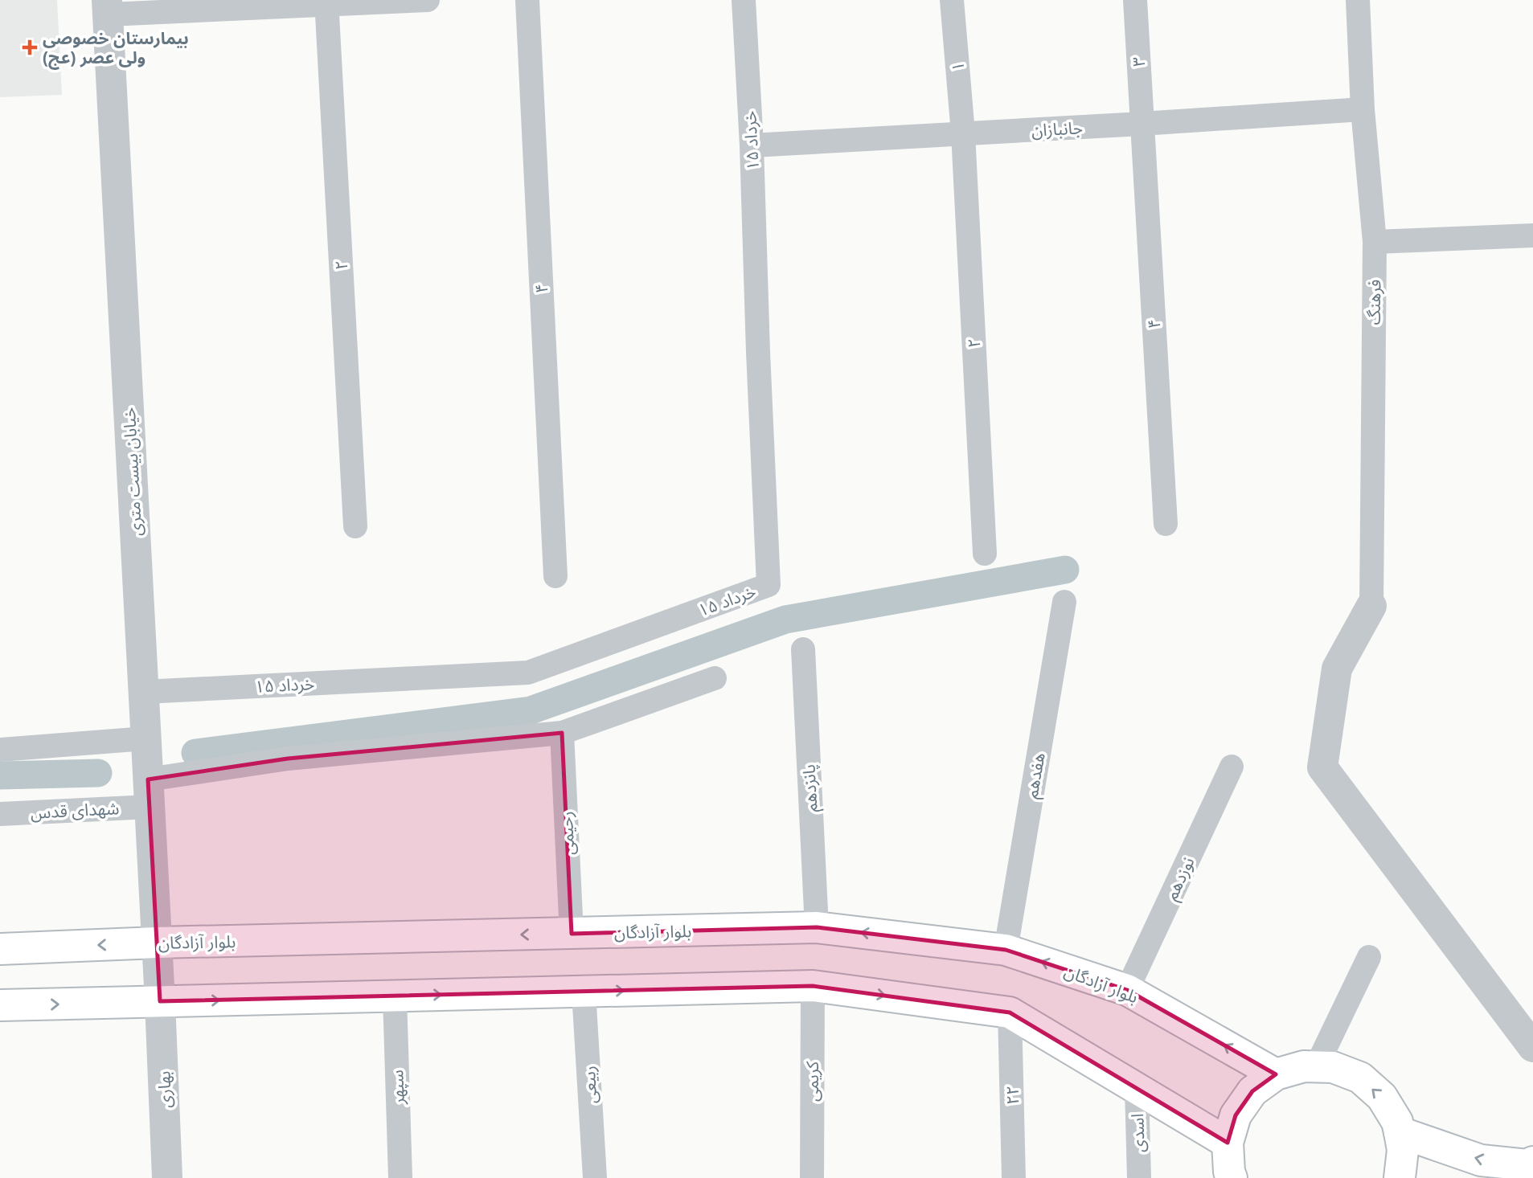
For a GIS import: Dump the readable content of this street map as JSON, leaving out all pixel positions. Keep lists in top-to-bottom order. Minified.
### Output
{"streets":{"main road":["بلوار آزادگان"],"street":["۳","۱","جانبازان","۱۵ خرداد","۲","۴","فرهنگ","خیابان بیست متری","هفدهم","پانزدهم","شهدای قدس","رحیمی","نوزدهم","کریمی","ربیعی","سپهر","بهاری","۲۲","اسدی"]},"crossings":[["۳","جانبازان"],["۳","۴"],["۱","جانبازان"],["۱","۲"],["جانبازان","۱۵ خرداد"],["جانبازان","۲"],["جانبازان","۴"],["جانبازان","فرهنگ"],["۱۵ خرداد","خیابان بیست متری"],["خیابان بیست متری","شهدای قدس"],["خیابان بیست متری","بلوار آزادگان"],["خیابان بیست متری","بهاری"],["هفدهم","بلوار آزادگان"],["پانزدهم","بلوار آزادگان"],["شهدای قدس","رحیمی"],["رحیمی","بلوار آزادگان"],["نوزدهم","بلوار آزادگان"],["بلوار آزادگان","بهاری"]],"places":{"health":["بیمارستان خصوصی ولی عصر (عج)"]}}
